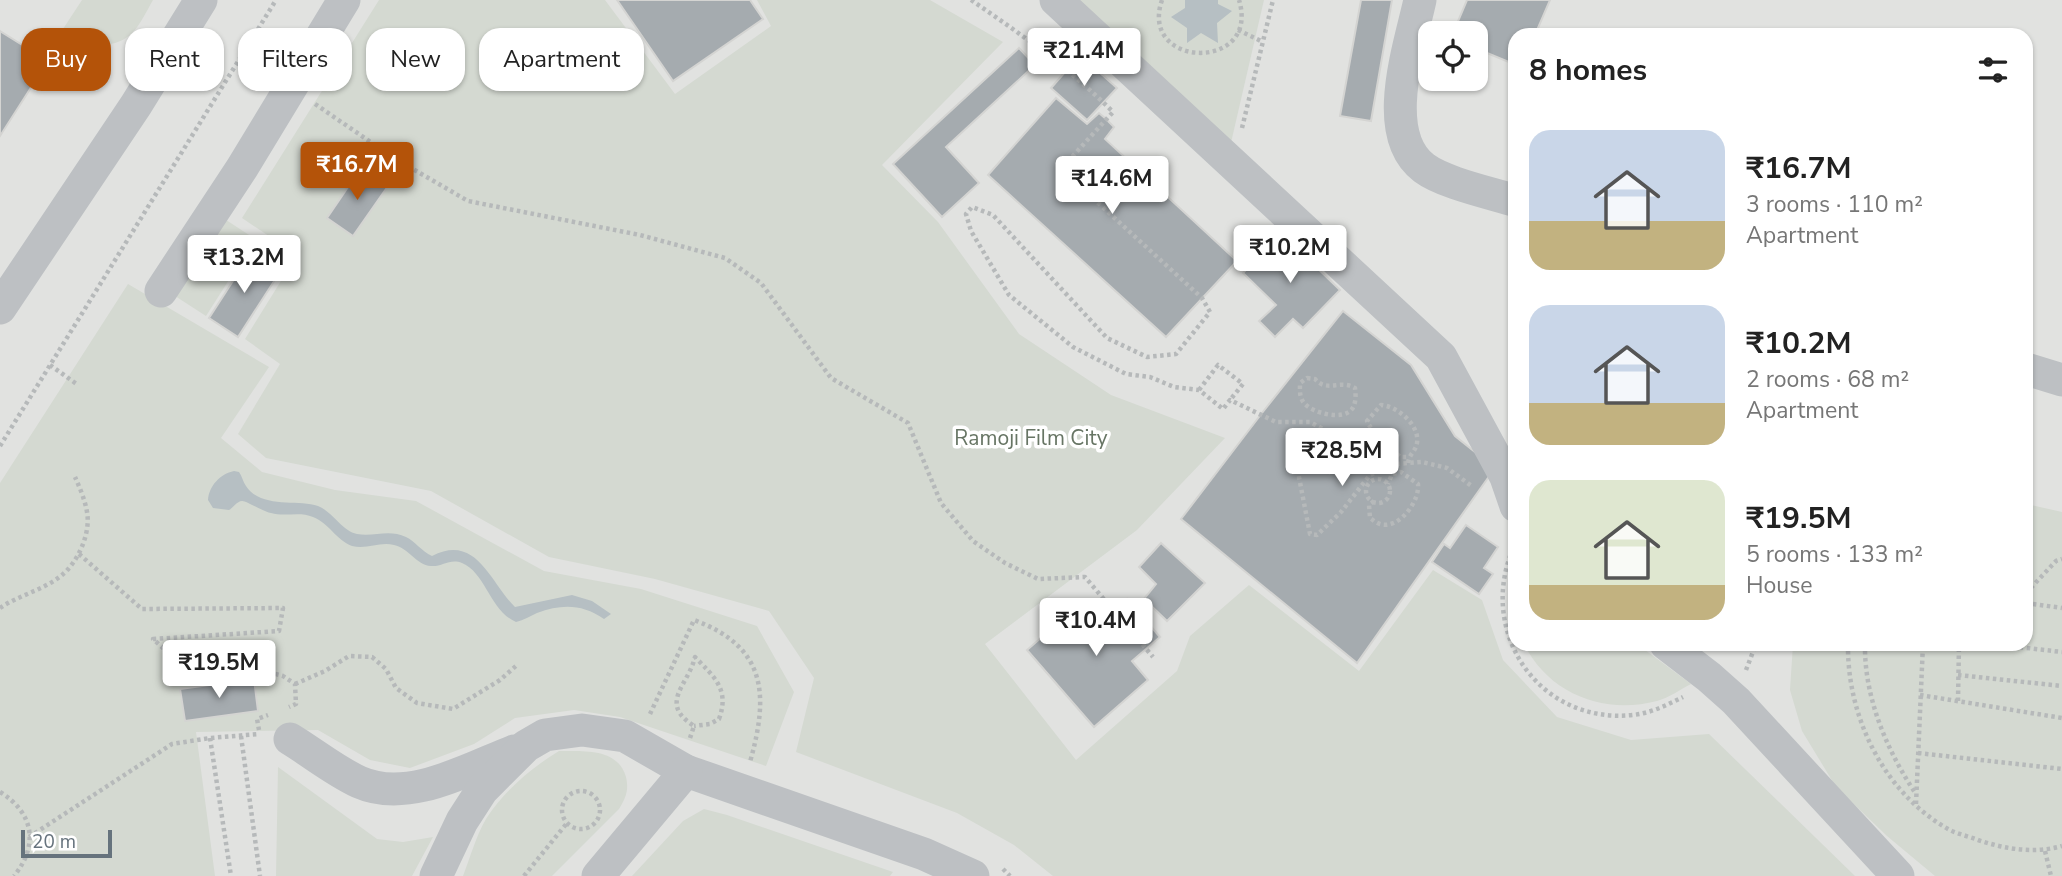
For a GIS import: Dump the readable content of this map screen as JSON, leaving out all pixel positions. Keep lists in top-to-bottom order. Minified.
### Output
{"parks":["Ramoji Film City"],"scale_bar":"20 m","page":{"price":["₹21.4M","₹16.7M","₹14.6M","₹10.2M","₹13.2M","₹28.5M","₹10.4M","₹19.5M"],"chip":["Buy","Rent","Filters","New","Apartment"],"heading":"8 homes","list":[{"name":"₹16.7M","note":"3 rooms · 110 m² · Apartment"},{"name":"₹10.2M","note":"2 rooms · 68 m² · Apartment"},{"name":"₹19.5M","note":"5 rooms · 133 m² · House"}],"scale":"20 m"}}
